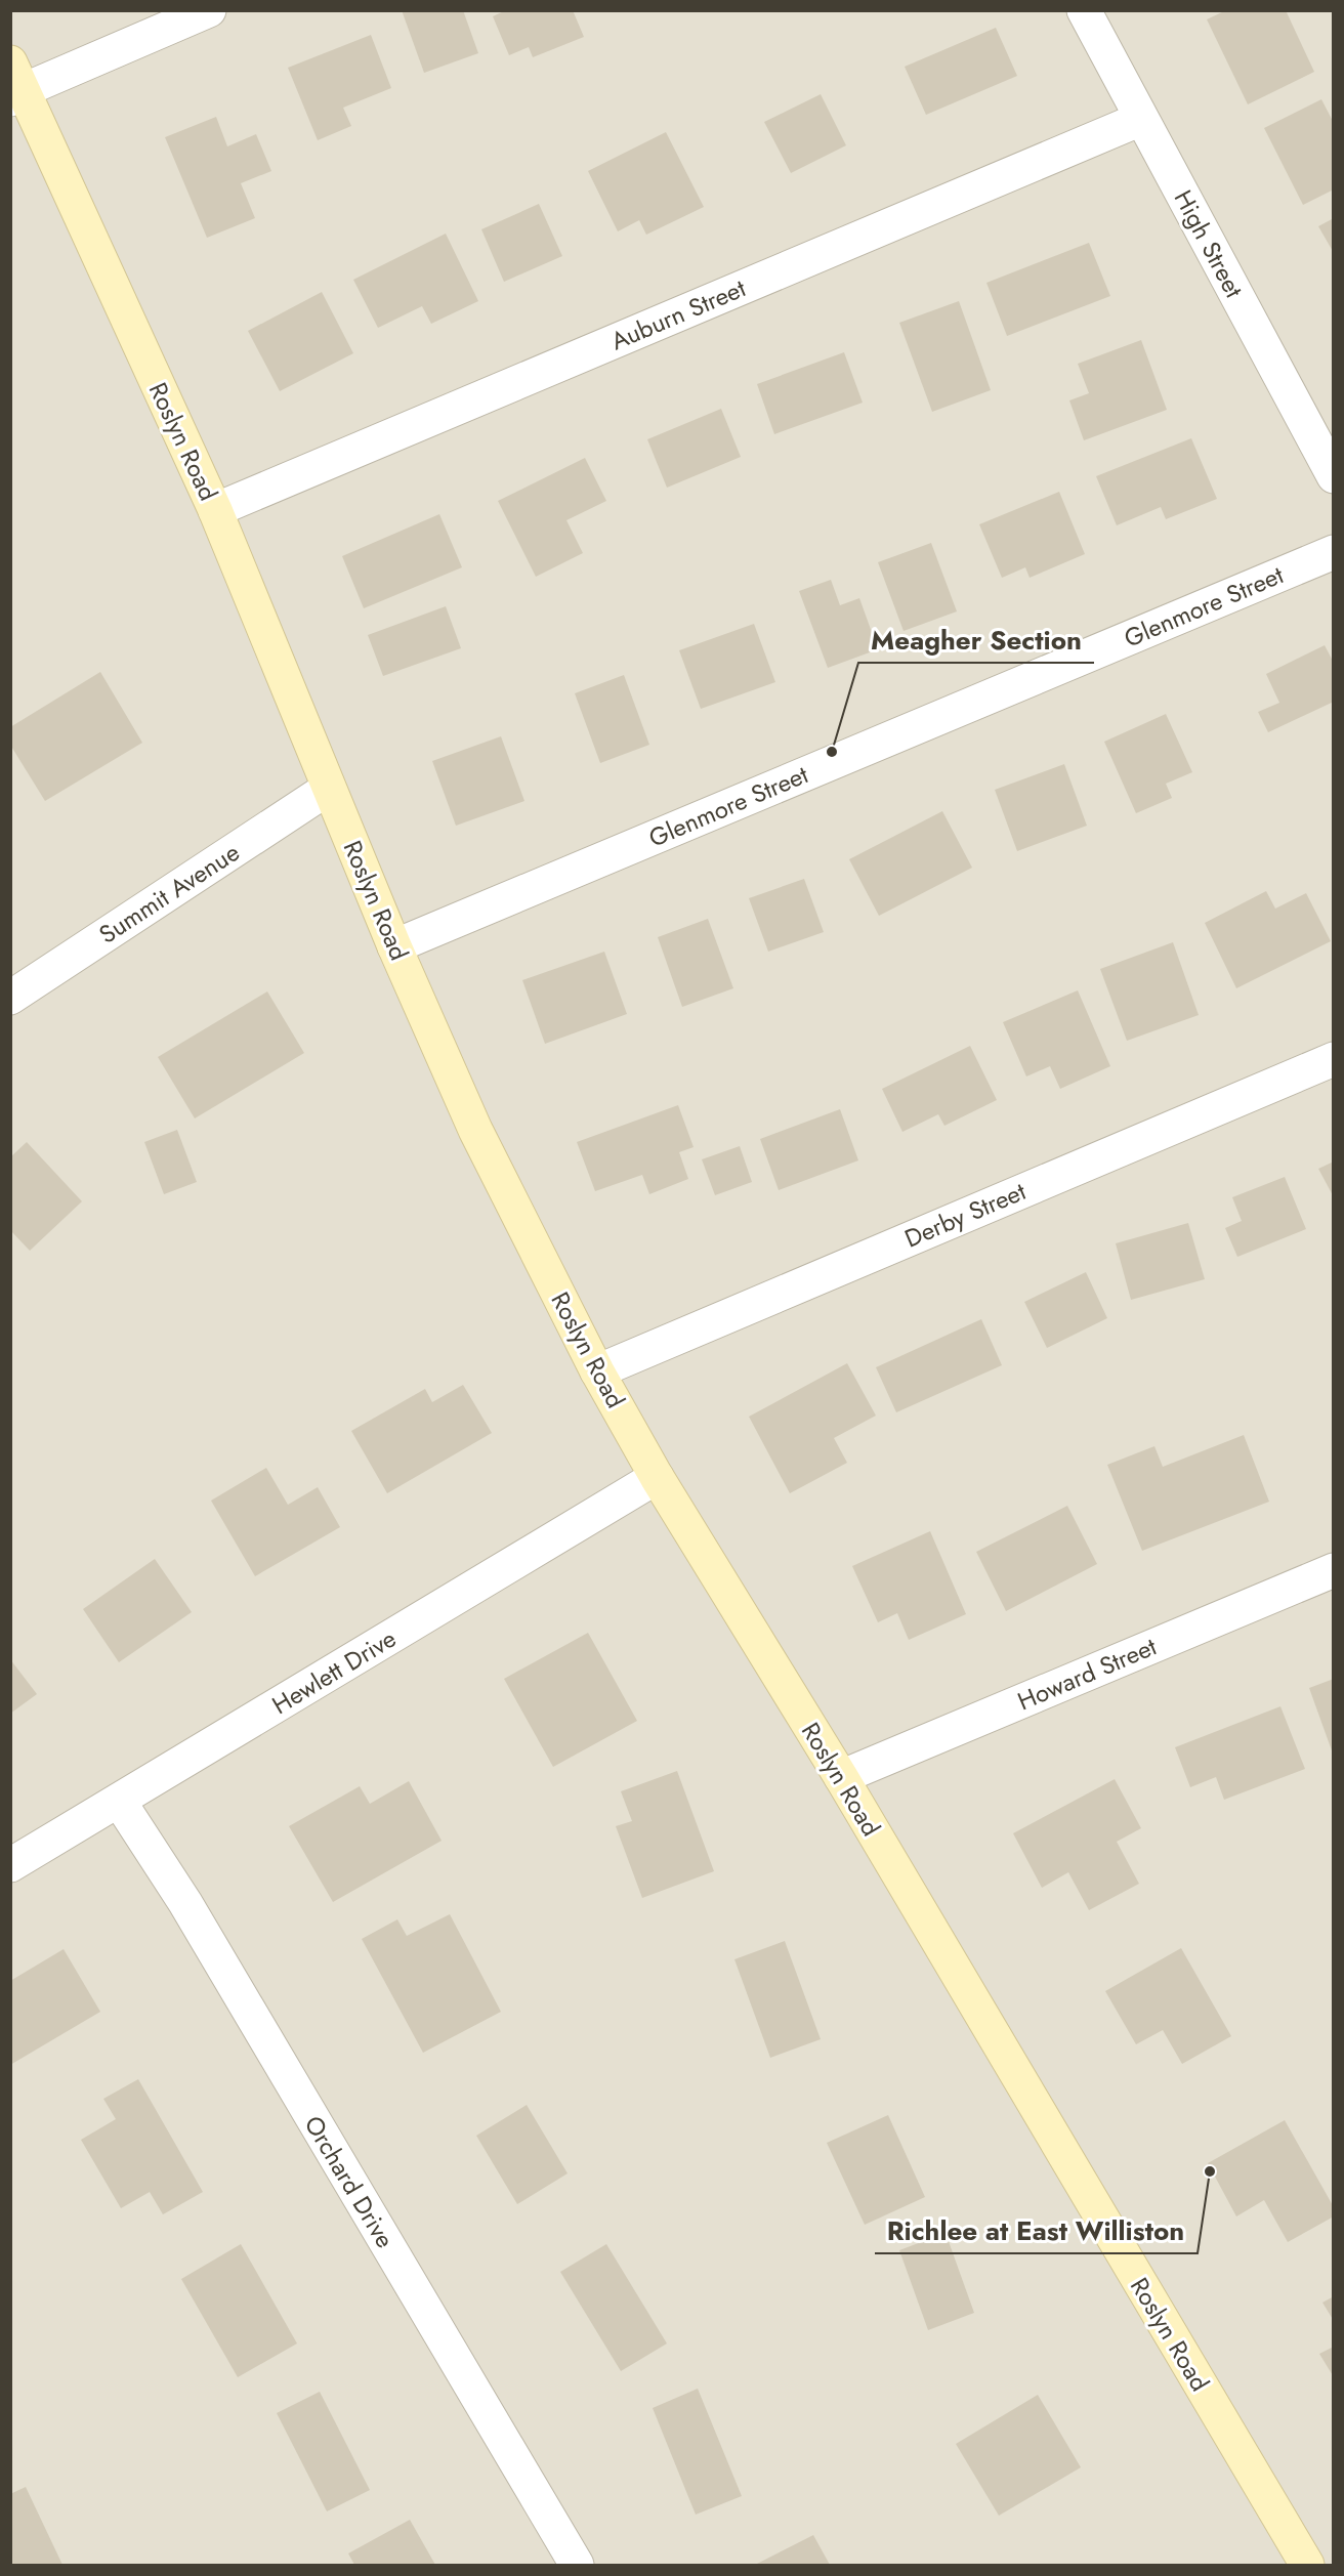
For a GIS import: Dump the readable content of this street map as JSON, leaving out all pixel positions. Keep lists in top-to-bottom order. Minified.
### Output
{"streets":{"main road":["Roslyn Road"],"street":["High Street","Auburn Street","Glenmore Street","Summit Avenue","Derby Street","Hewlett Drive","Howard Street","Orchard Drive"]},"crossings":[["High Street","Auburn Street"],["Auburn Street","Roslyn Road"],["Roslyn Road","Glenmore Street"],["Roslyn Road","Summit Avenue"],["Roslyn Road","Derby Street"],["Roslyn Road","Hewlett Drive"],["Roslyn Road","Howard Street"],["Hewlett Drive","Orchard Drive"]],"places":["Meagher Section","Richlee at East Williston"]}
